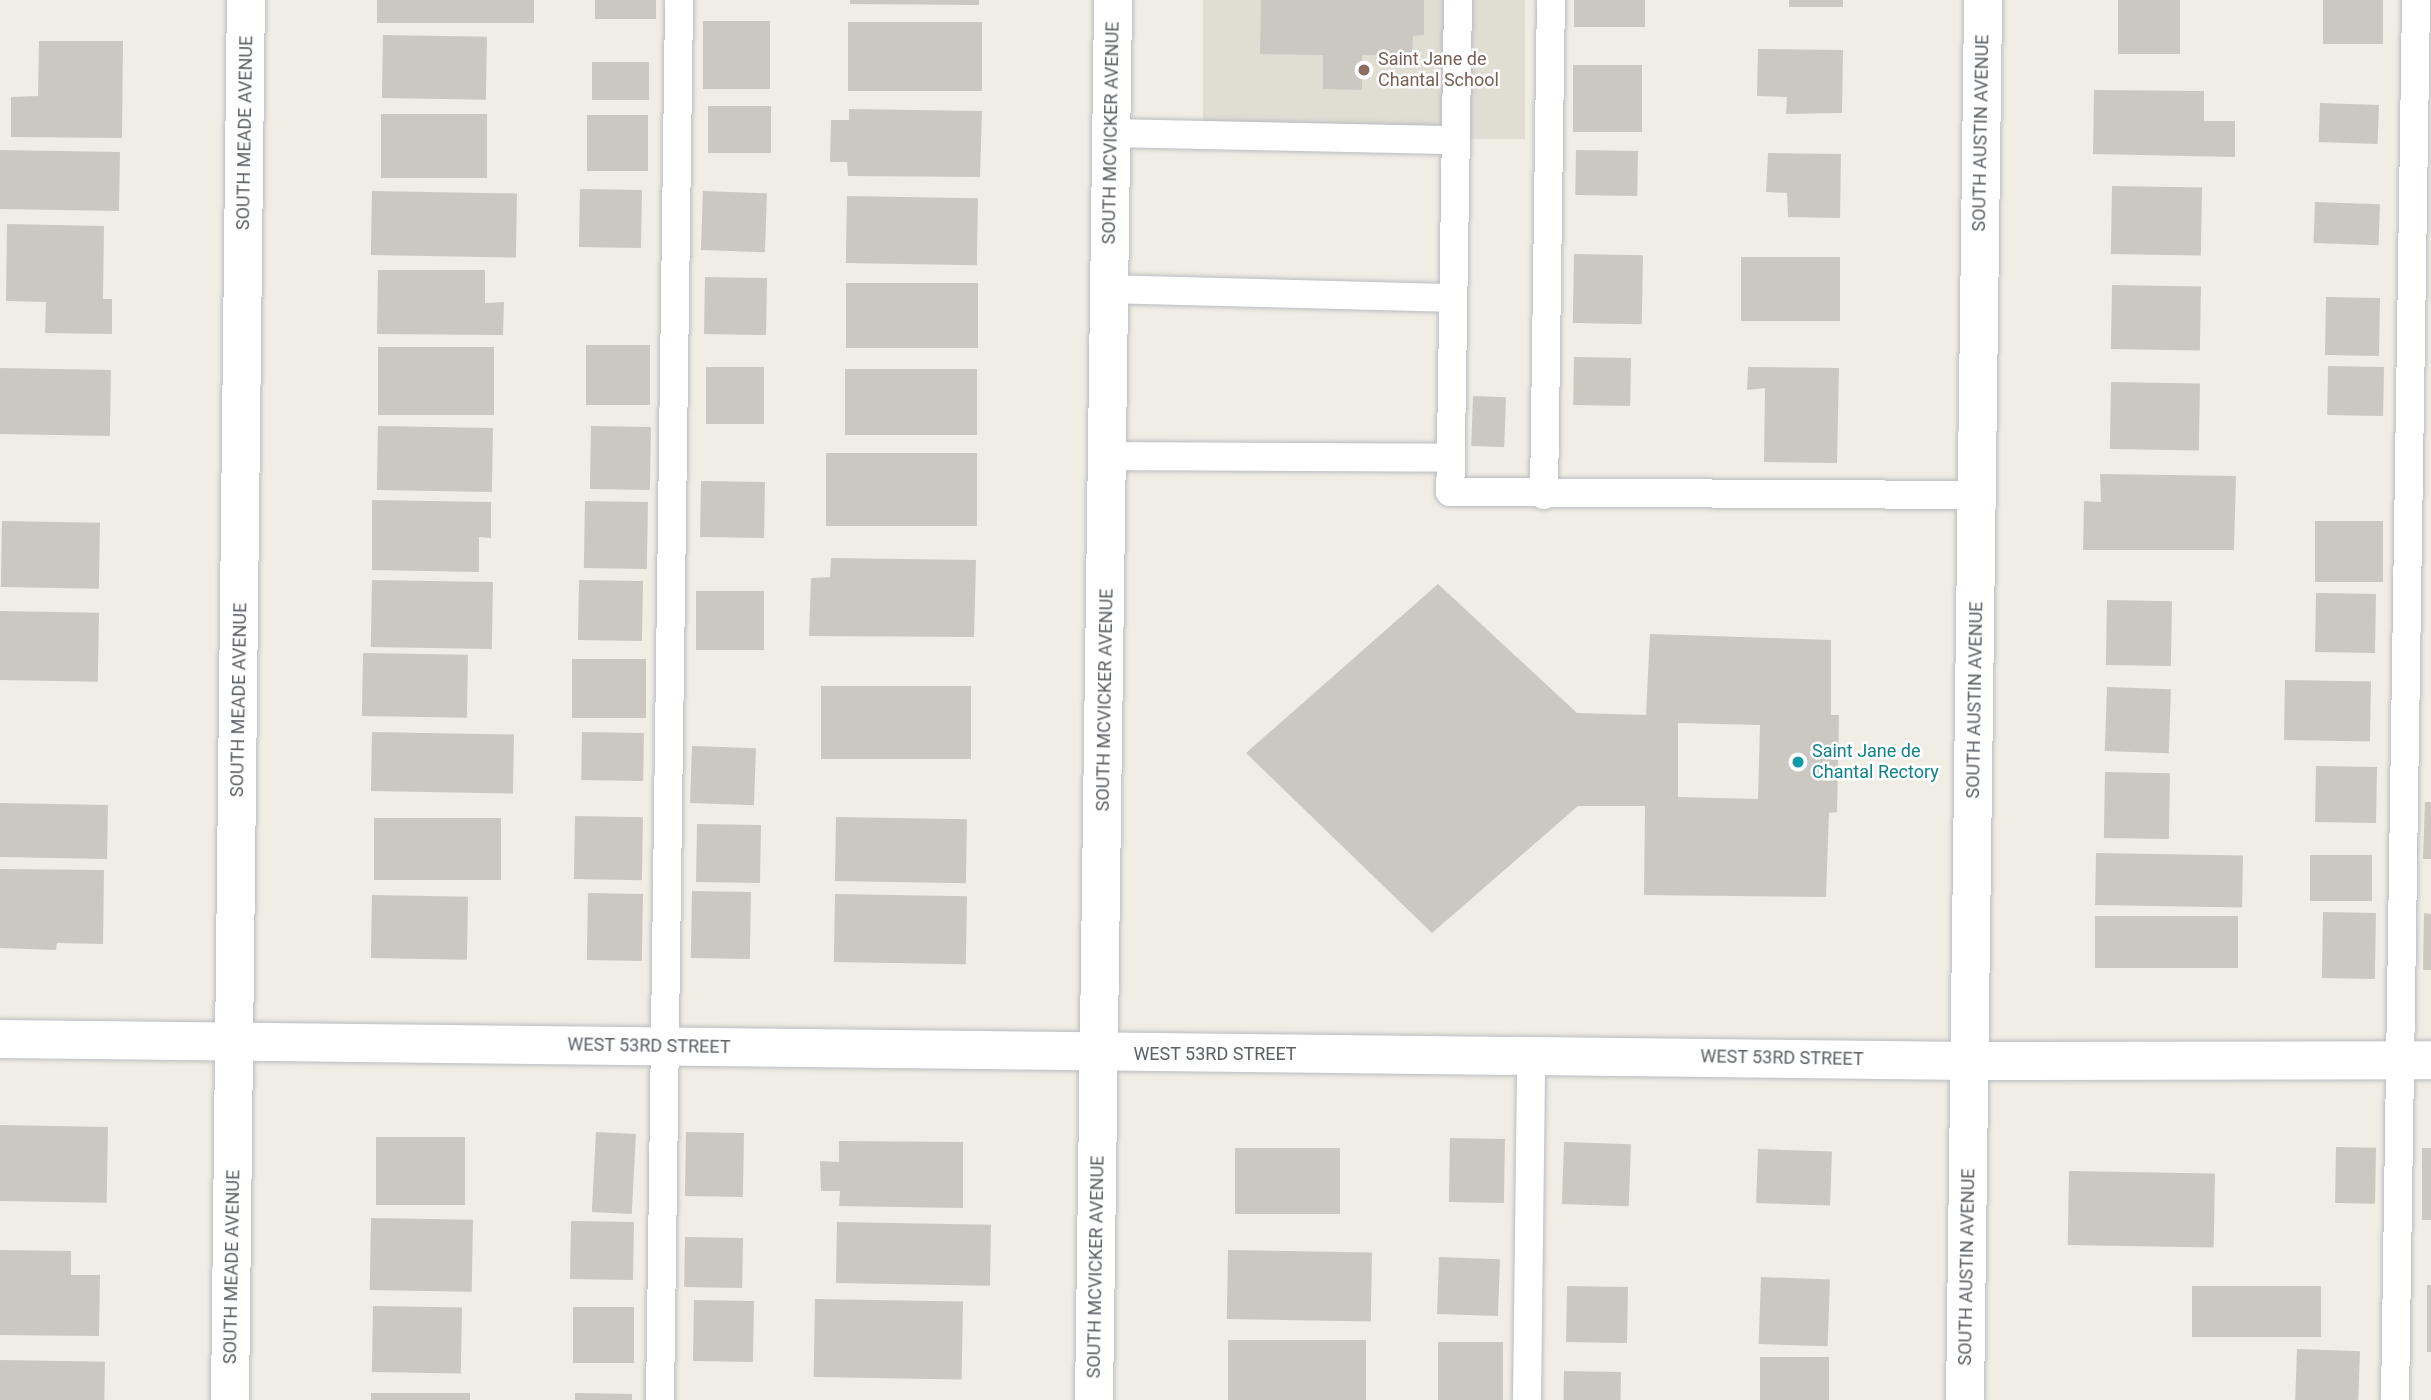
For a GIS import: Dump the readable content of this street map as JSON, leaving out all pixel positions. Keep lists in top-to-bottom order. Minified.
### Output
{"streets":{"street":["SOUTH MEADE AVENUE","SOUTH MCVICKER AVENUE","SOUTH AUSTIN AVENUE","WEST 53RD STREET"]},"crossings":[["SOUTH MEADE AVENUE","WEST 53RD STREET"],["SOUTH MCVICKER AVENUE","WEST 53RD STREET"],["SOUTH AUSTIN AVENUE","WEST 53RD STREET"]],"places":["Saint Jane de Chantal School","Saint Jane de Chantal Rectory"]}
